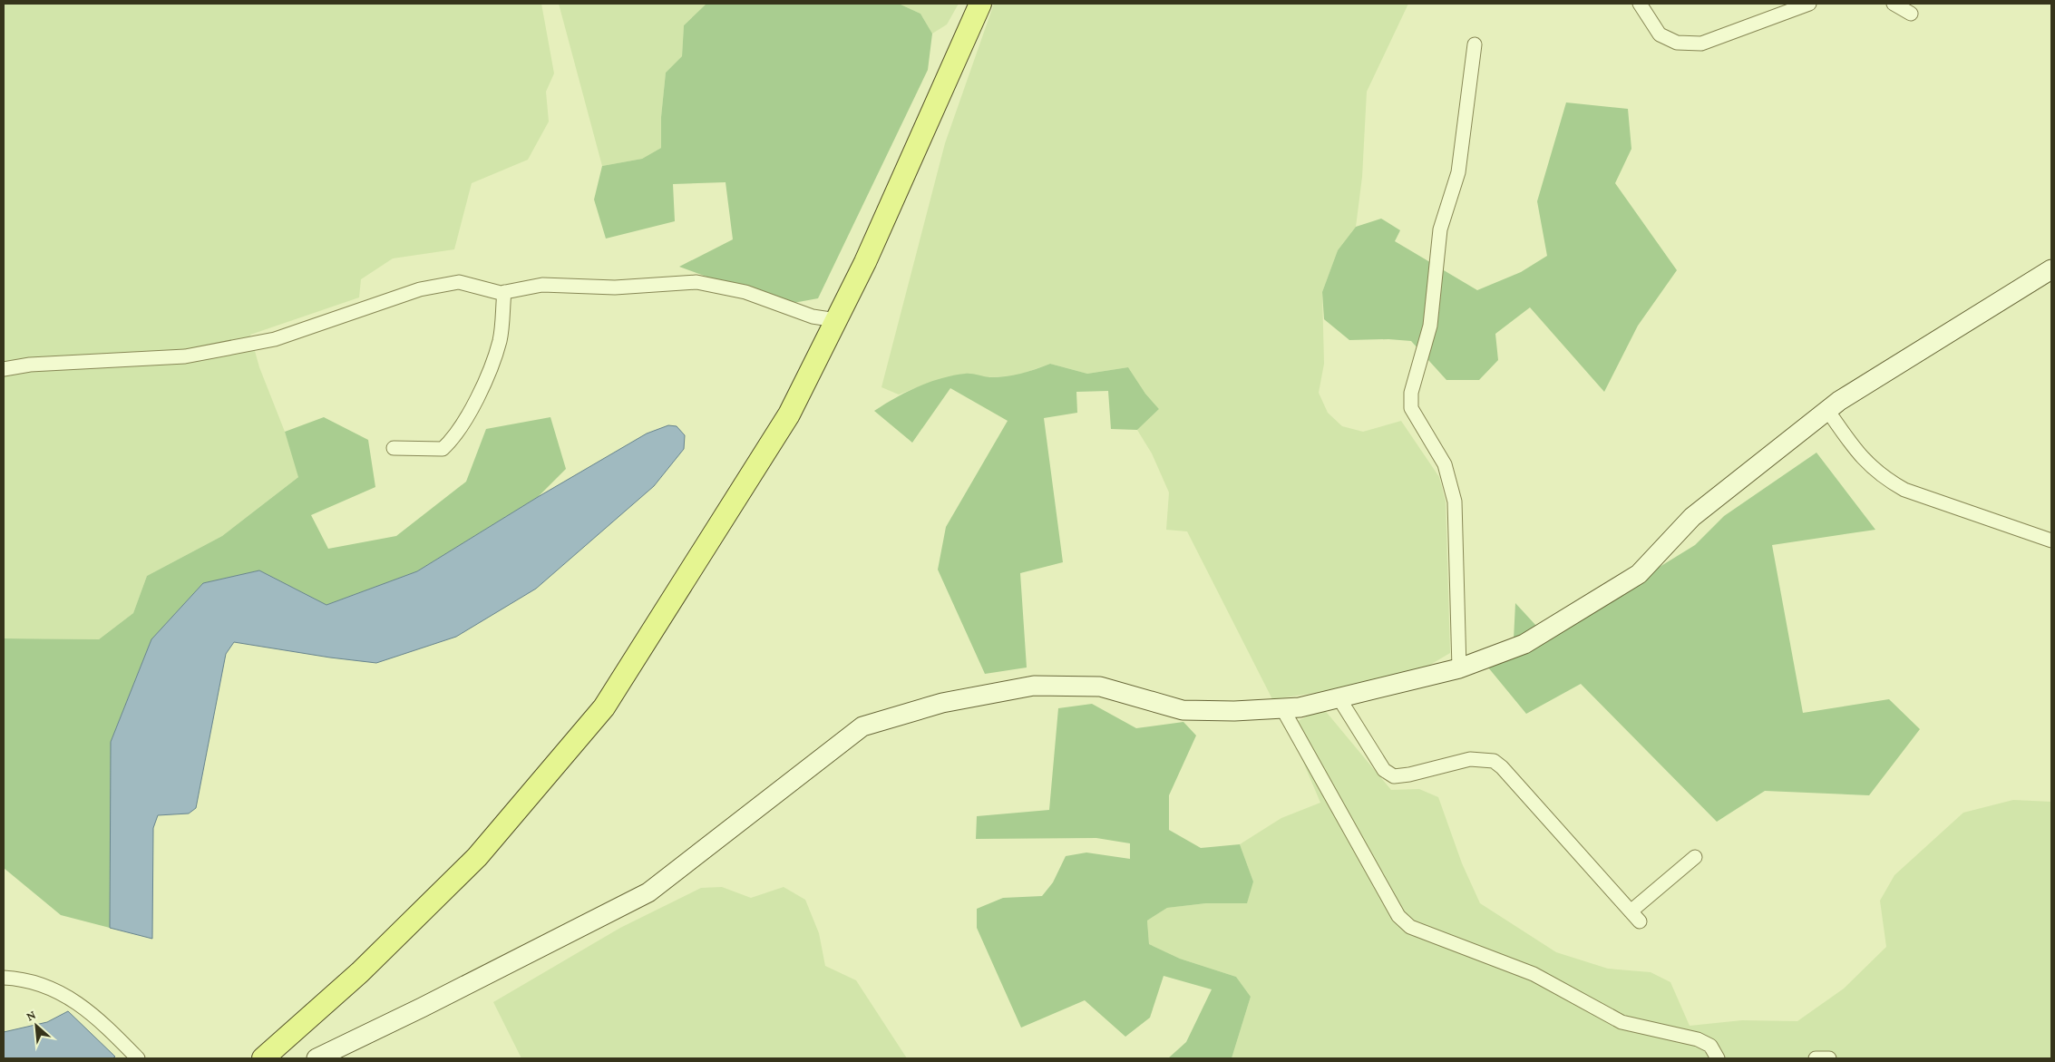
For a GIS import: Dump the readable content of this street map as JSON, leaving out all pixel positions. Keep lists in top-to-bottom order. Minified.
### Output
{"north":"top left"}
